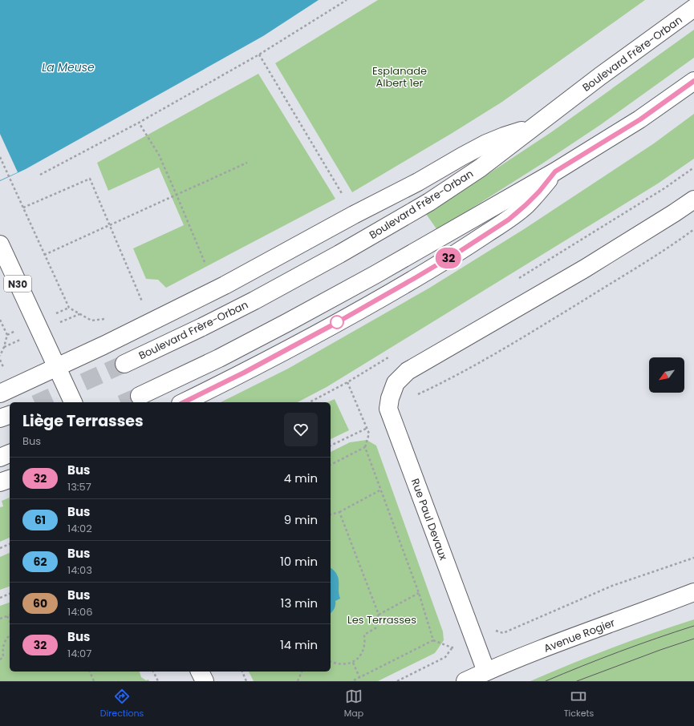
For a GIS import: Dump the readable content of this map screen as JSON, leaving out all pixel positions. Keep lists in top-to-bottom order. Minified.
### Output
{"streets":{"main road":["Boulevard Frère-Orban","N30","Rue Paul Devaux","Avenue Rogier"]},"crossings":[["Rue Paul Devaux","Avenue Rogier"]],"water":["La Meuse"],"parks":["Esplanade Albert 1er","Les Terrasses"],"lines":["bus line 32"],"north":"bottom left","page":{"on_map":"32","heading":["Liège Terrasses","Bus"],"list":[{"mark":"32","name":"Bus","note":"13:57","value":"4 min"},{"mark":"61","name":"Bus","note":"14:02","value":"9 min"},{"mark":"62","name":"Bus","note":"14:03","value":"10 min"},{"mark":"60","name":"Bus","note":"14:06","value":"13 min"},{"mark":"32","name":"Bus","note":"14:07","value":"14 min"}],"tabs":["Directions","Map","Tickets"]}}
